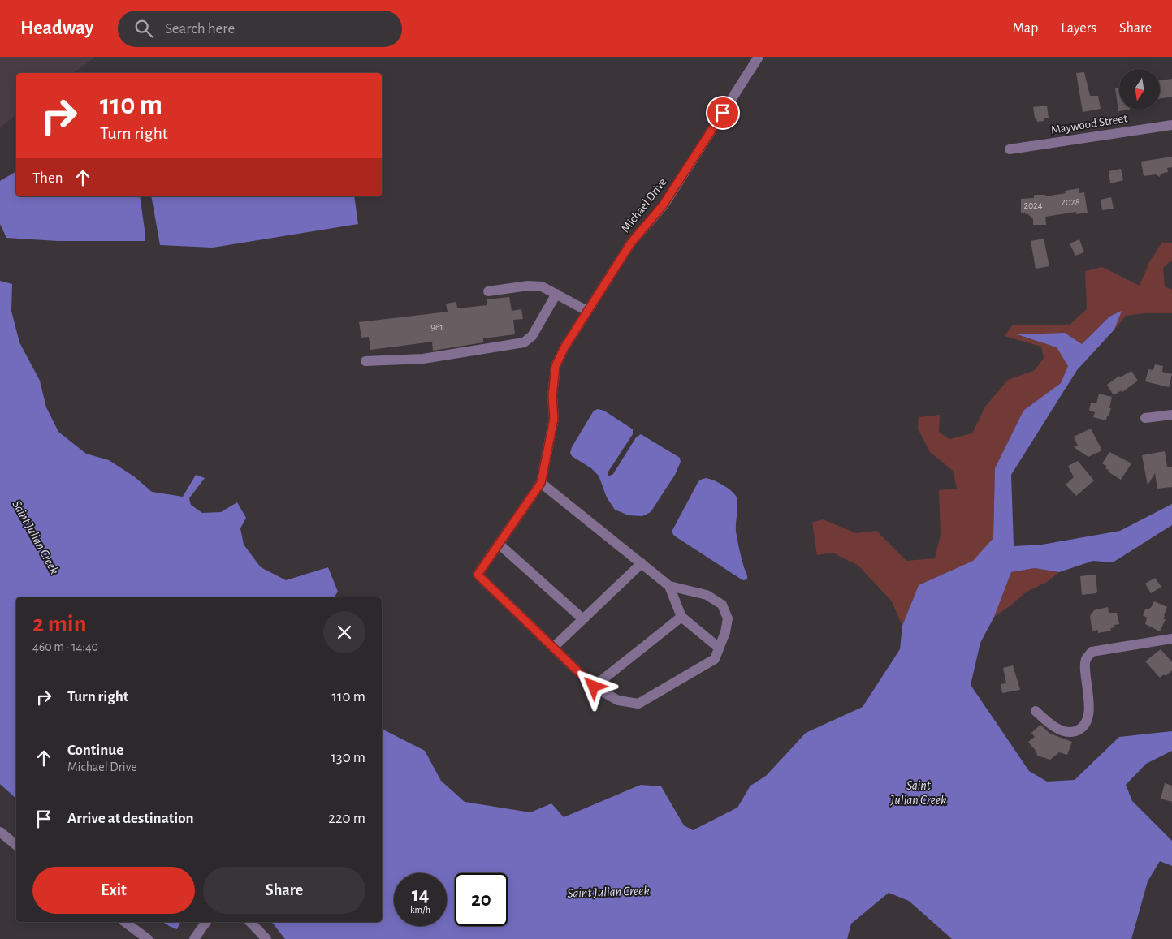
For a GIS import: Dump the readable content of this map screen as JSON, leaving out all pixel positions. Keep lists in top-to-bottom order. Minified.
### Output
{"streets":{"street":["Maywood Street","Michael Drive"]},"water":["Saint Julian Creek"],"house_numbers":["2028","2024","961"],"north":"bottom","page":{"header":"Headway","search":"Search here","nav":["Map","Layers","Share"],"turn":["110 m","Turn right"],"then":"Then","heading":["2 min","460 m · 14:40"],"list":[{"name":"Turn right","value":"110 m"},{"name":"Continue","note":"Michael Drive","value":"130 m"},{"name":"Arrive at destination","value":"220 m"}],"buttons":["Exit","Share"],"speed":"14 km/h","limit":"20"}}
